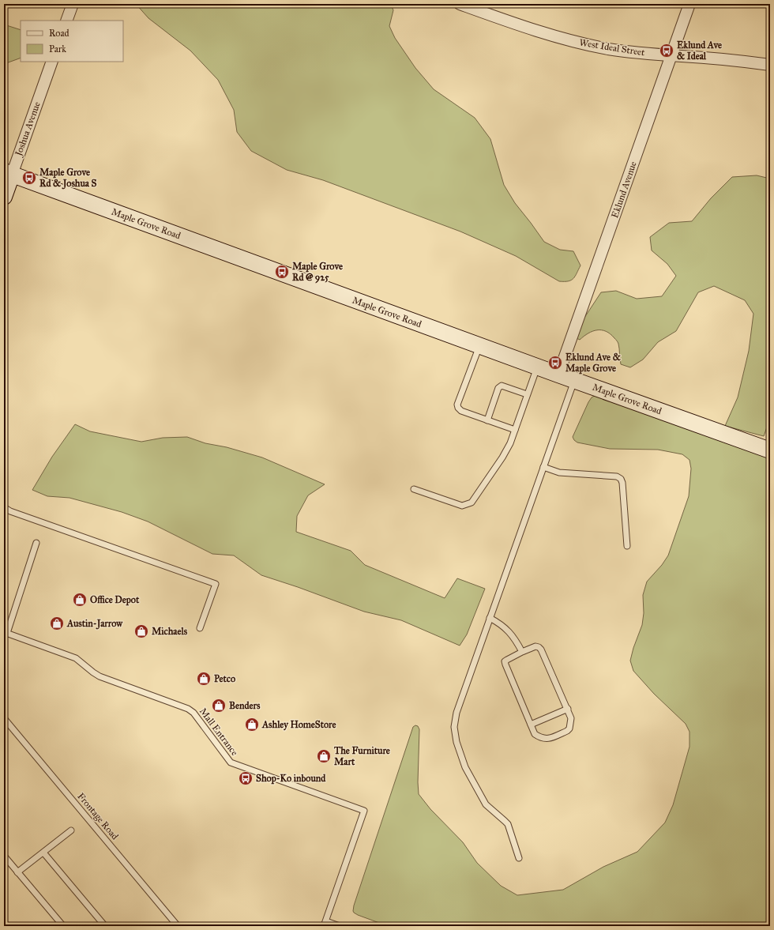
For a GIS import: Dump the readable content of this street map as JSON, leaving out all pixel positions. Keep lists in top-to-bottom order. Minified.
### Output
{"streets":{"street":["West Ideal Street","Joshua Avenue","Eklund Avenue","Maple Grove Road"],"lane":["Mall Entrance","Frontage Road"]},"crossings":[["West Ideal Street","Eklund Avenue"],["Joshua Avenue","Maple Grove Road"],["Eklund Avenue","Maple Grove Road"]],"places":{"bus stop":["Eklund Ave & Ideal","Maple Grove Rd & Joshua S","Maple Grove Rd @ 925","Eklund Ave & Maple Grove","Shop-Ko inbound"],"shop":["Office Depot","Austin-Jarrow","Michaels","Petco","Benders","Ashley HomeStore","The Furniture Mart"]},"legend":["Road","Park"]}
